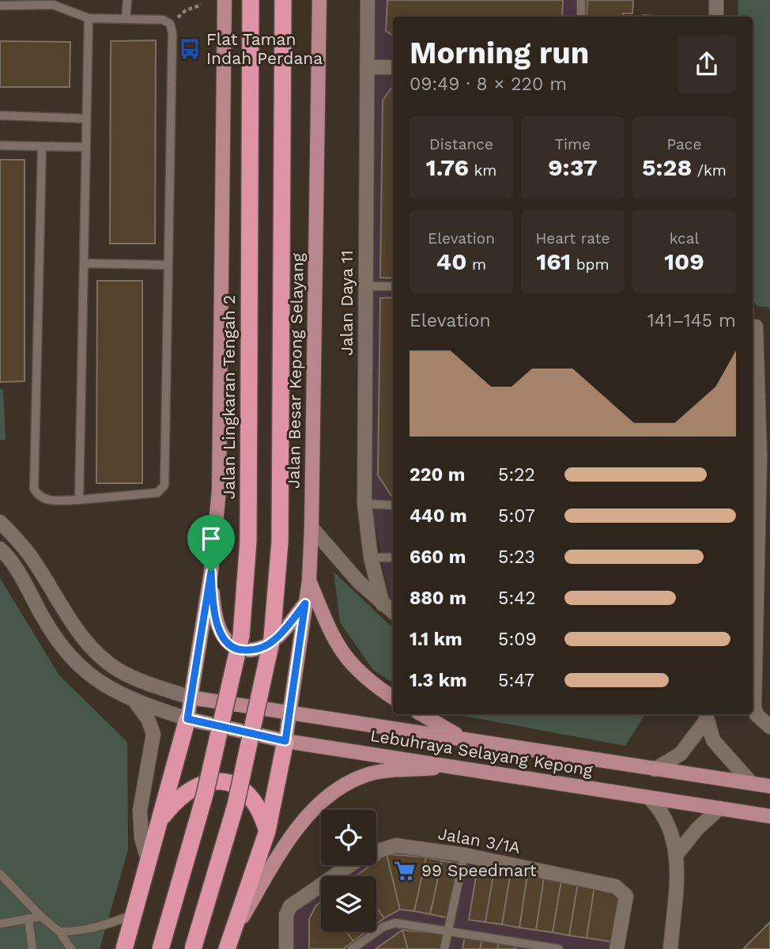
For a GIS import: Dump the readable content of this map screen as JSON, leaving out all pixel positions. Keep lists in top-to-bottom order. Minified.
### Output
{"streets":{"highway":["Jalan Lingkaran Tengah 2"],"main road":["Jalan Besar Kepong Selayang","Lebuhraya Selayang Kepong"],"street":["Jalan Daya 11","Jalan 3/1A"]},"crossings":[["Jalan Besar Kepong Selayang","Lebuhraya Selayang Kepong"]],"places":{"bus stop":["Flat Taman Indah Perdana"],"supermarket":["99 Speedmart"]},"page":{"heading":["Morning run","09:49 · 8 × 220 m"],"stats":[["Distance","1.76 km"],["Time","9:37"],["Pace","5:28 /km"],["Elevation","40 m"],["Heart rate","161 bpm"],["kcal","109"]],"chart":["Elevation","141–145 m"],"list":[{"name":"220 m","note":"5:22"},{"name":"440 m","note":"5:07"},{"name":"660 m","note":"5:23"},{"name":"880 m","note":"5:42"},{"name":"1.1 km","note":"5:09"},{"name":"1.3 km","note":"5:47"}]}}
